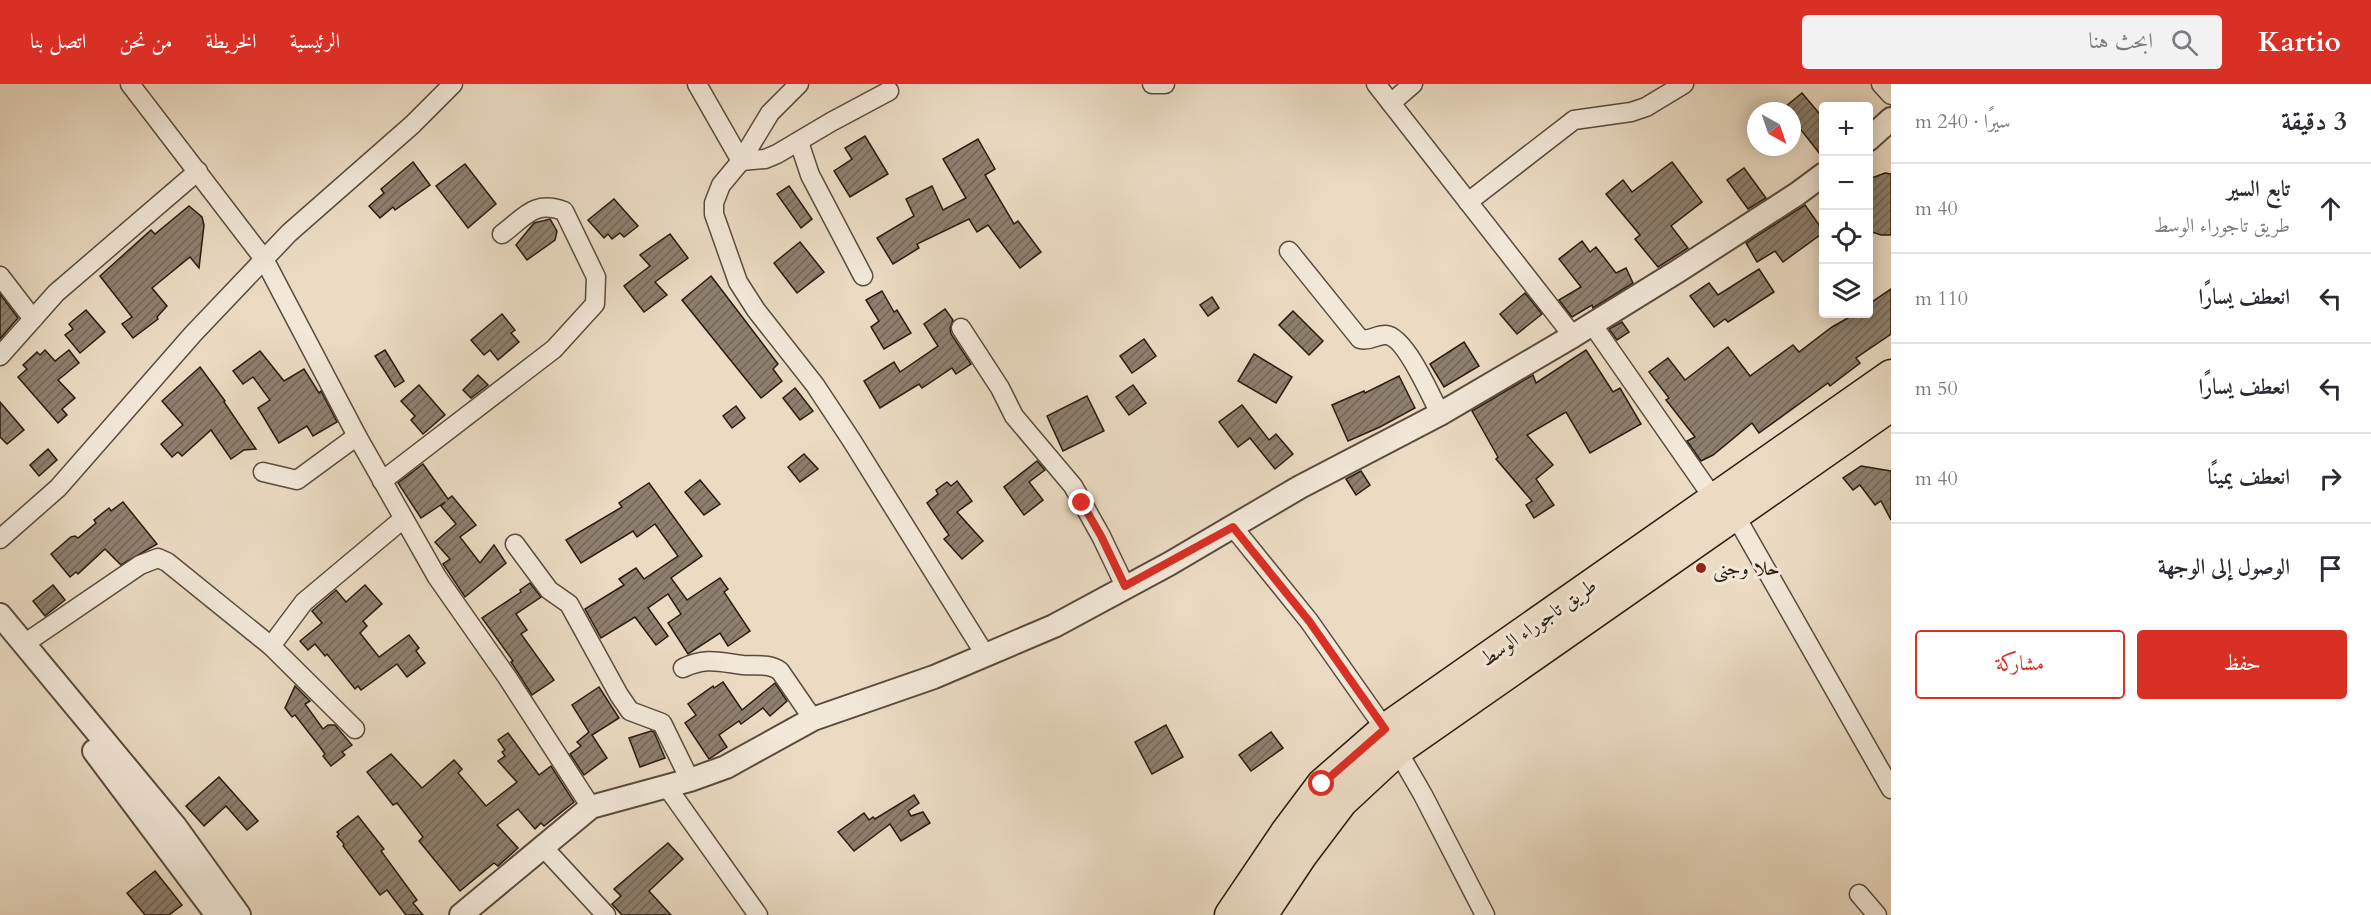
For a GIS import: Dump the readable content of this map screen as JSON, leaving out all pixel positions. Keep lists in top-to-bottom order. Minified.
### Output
{"streets":{"main road":["طريق تاجوراء الوسط"]},"places":["حلا وجنى"],"north":"bottom right","page":{"header":"Kartio","search":"ابحث هنا","nav":["الرئيسية","الخريطة","من نحن","اتصل بنا"],"heading":["3 دقيقة","سيرًا · 240 m"],"map_buttons":["+","−"],"list":[["تابع السير","طريق تاجوراء الوسط","40 m"],["انعطف يسارًا","110 m"],["انعطف يسارًا","50 m"],["انعطف يمينًا","40 m"],"الوصول إلى الوجهة"],"buttons":["حفظ","مشاركة"]}}
